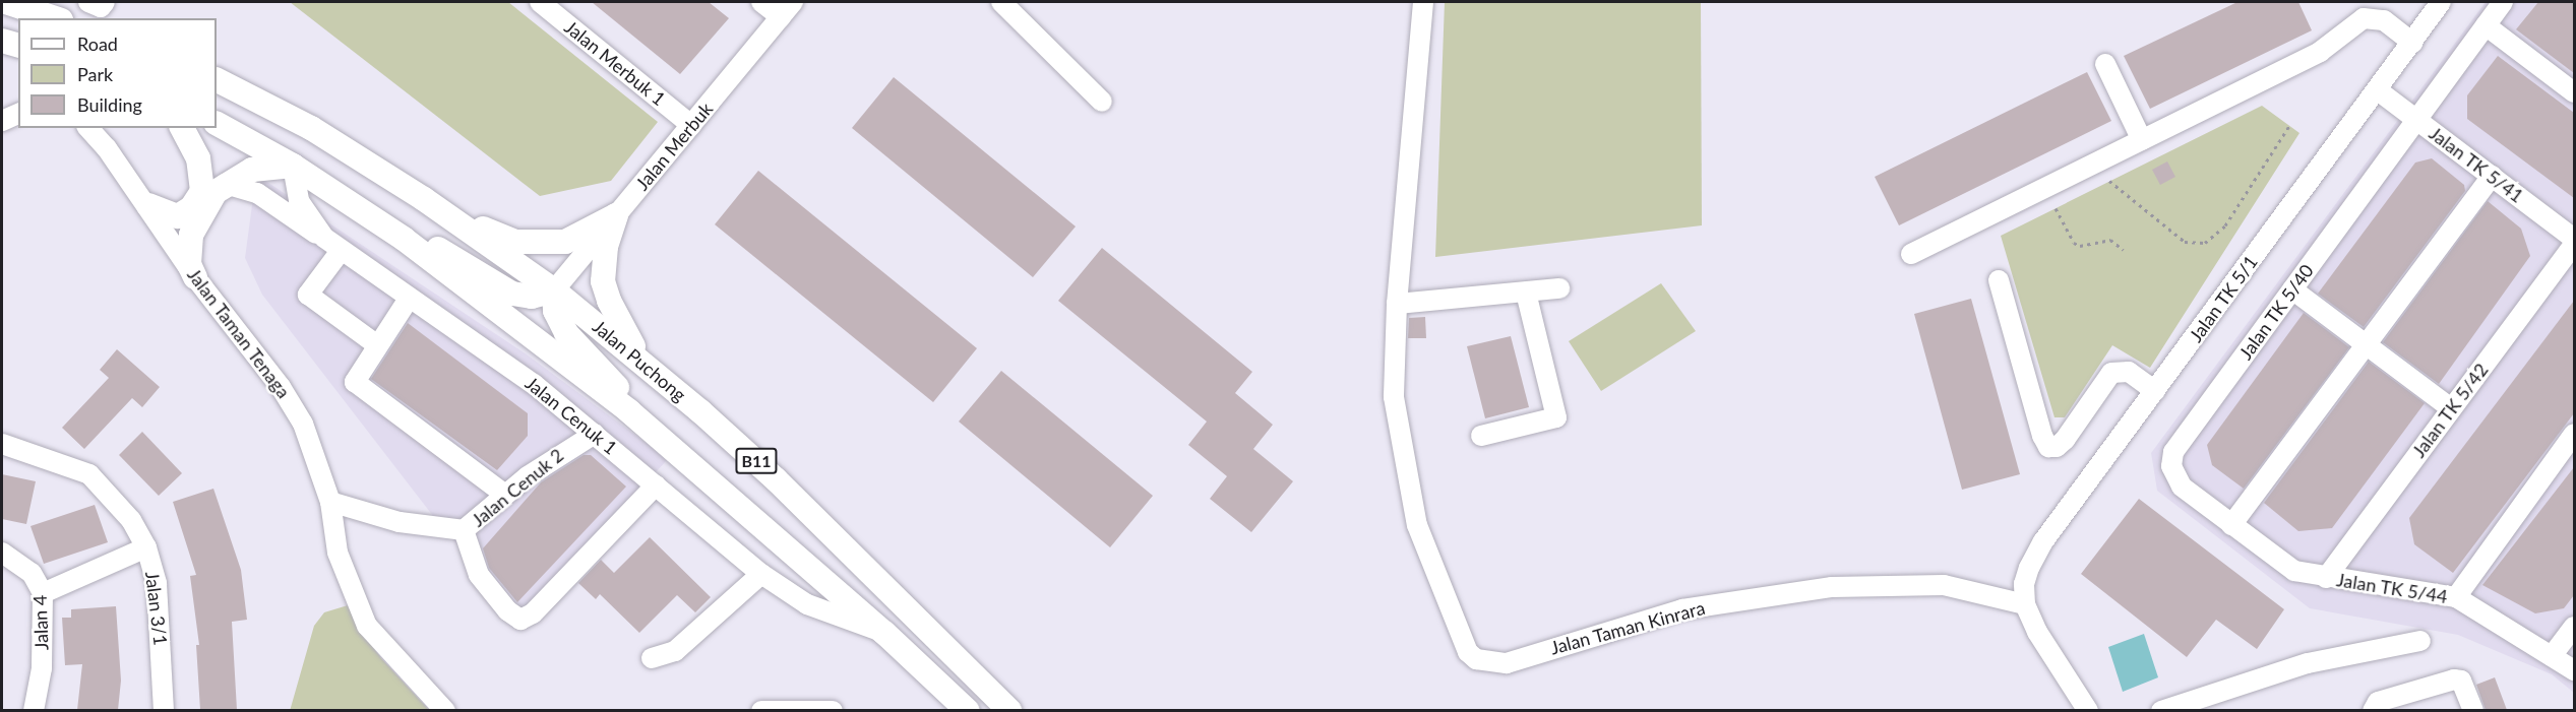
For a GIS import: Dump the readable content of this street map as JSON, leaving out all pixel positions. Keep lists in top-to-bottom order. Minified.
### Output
{"streets":{"main road":["Jalan Puchong","B11"],"street":["Jalan Merbuk 1","Jalan Merbuk","Jalan TK 5/41","Jalan TK 5/1","Jalan TK 5/40","Jalan Taman Tenaga","Jalan TK 5/42","Jalan Cenuk 1","Jalan Cenuk 2","Jalan TK 5/44","Jalan 3/1","Jalan 4","Jalan Taman Kinrara"]},"crossings":[["Jalan Merbuk 1","Jalan Merbuk"],["Jalan Merbuk","Jalan Puchong"],["Jalan TK 5/41","Jalan TK 5/1"],["Jalan TK 5/41","Jalan TK 5/40"],["Jalan TK 5/1","Jalan Taman Kinrara"],["Jalan TK 5/40","Jalan TK 5/42"],["Jalan TK 5/40","Jalan TK 5/44"],["Jalan Taman Tenaga","Jalan Cenuk 2"],["Jalan TK 5/42","Jalan TK 5/44"],["Jalan Cenuk 1","B11"],["Jalan Cenuk 1","Jalan Cenuk 2"]],"legend":["Road","Park","Building"]}
